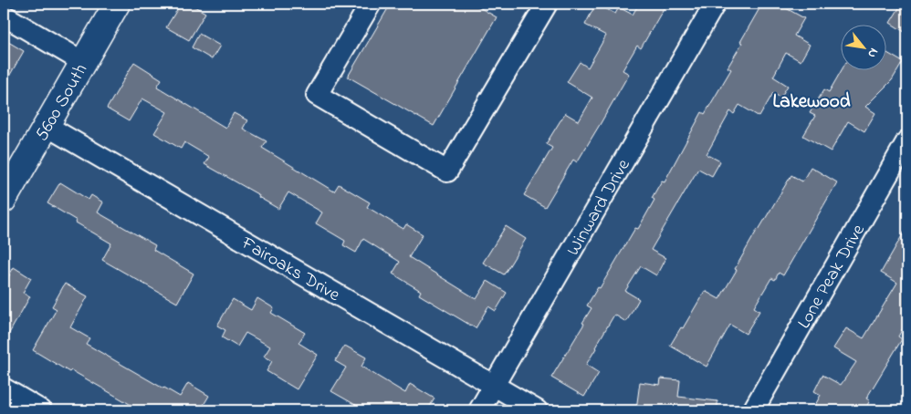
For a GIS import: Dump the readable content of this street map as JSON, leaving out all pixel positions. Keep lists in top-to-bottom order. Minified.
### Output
{"streets":{"main road":["5600 South"],"street":["Winward Drive","Fairoaks Drive","Lone Peak Drive"]},"crossings":[["5600 South","Fairoaks Drive"],["Winward Drive","Fairoaks Drive"]],"districts":["Lakewood"],"north":"bottom right"}
